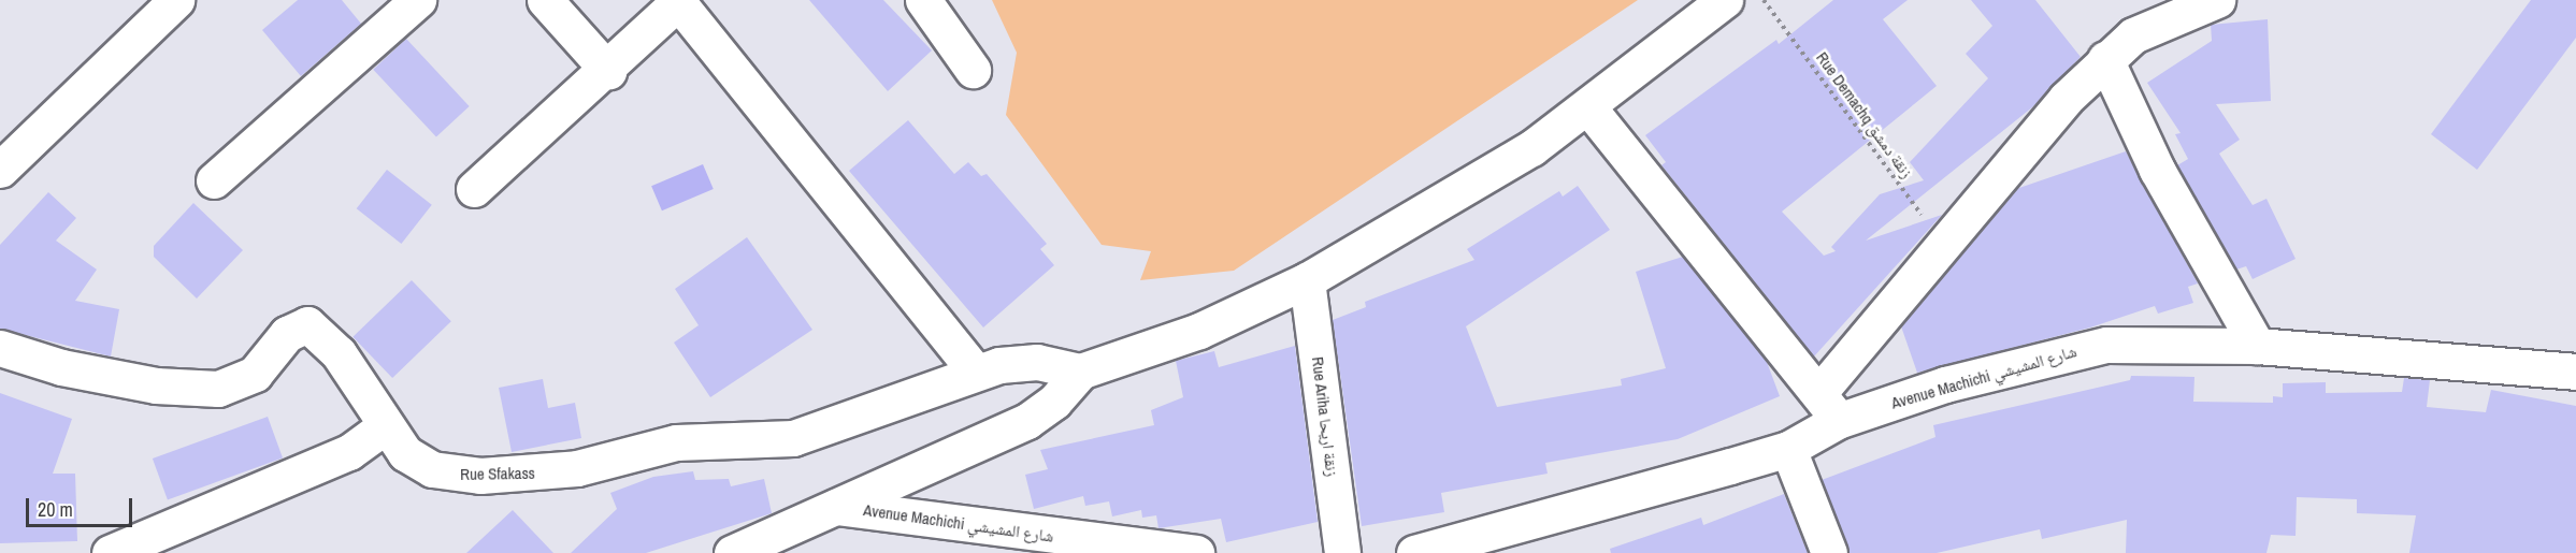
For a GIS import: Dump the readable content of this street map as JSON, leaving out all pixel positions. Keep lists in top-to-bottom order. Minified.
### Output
{"streets":{"street":["Avenue Machichi شارع المشيشي","Rue Ariha زنقة اريحا","Rue Sfakass"],"path":["Rue Demachq زنقة دمشق"]},"scale_bar":"20 m"}
